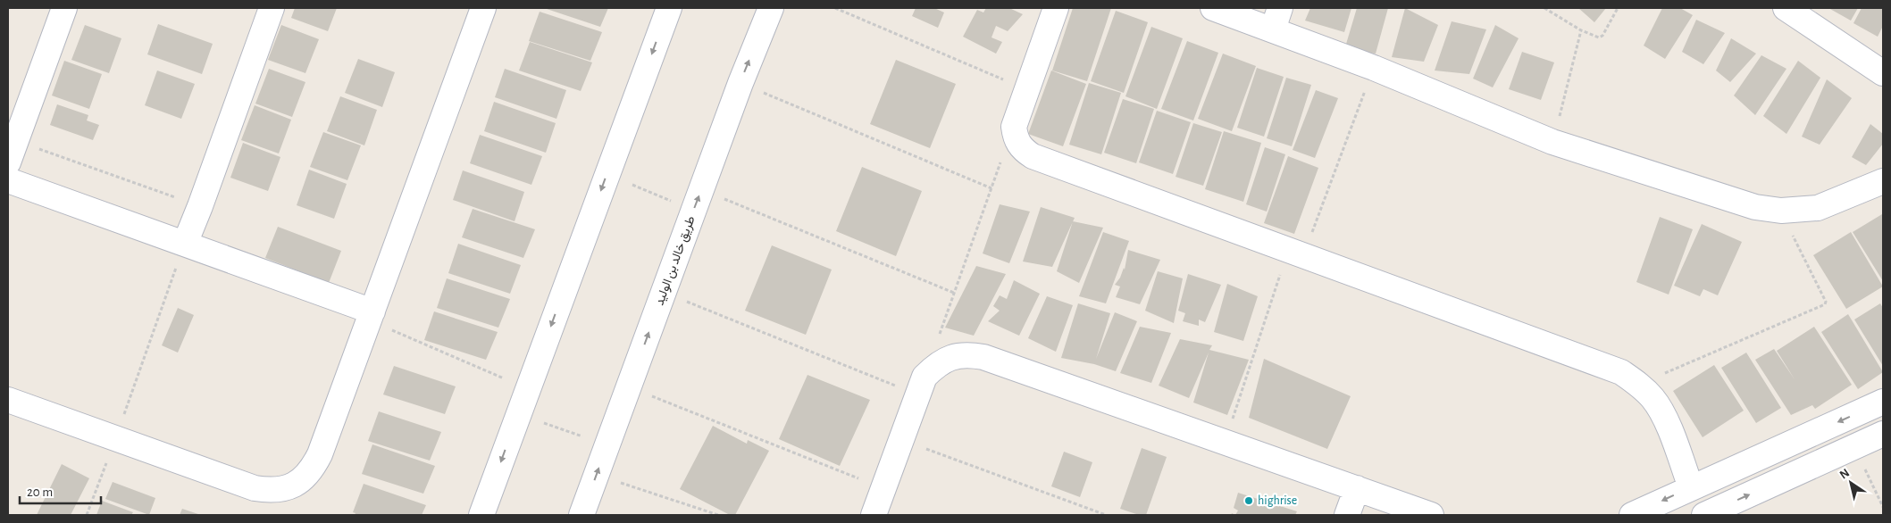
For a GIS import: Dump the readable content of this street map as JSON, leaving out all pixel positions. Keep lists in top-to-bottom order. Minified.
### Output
{"streets":{"street":["طريق خالد بن الوليد"]},"places":["highrise"],"scale_bar":"20 m","north":"top left"}
